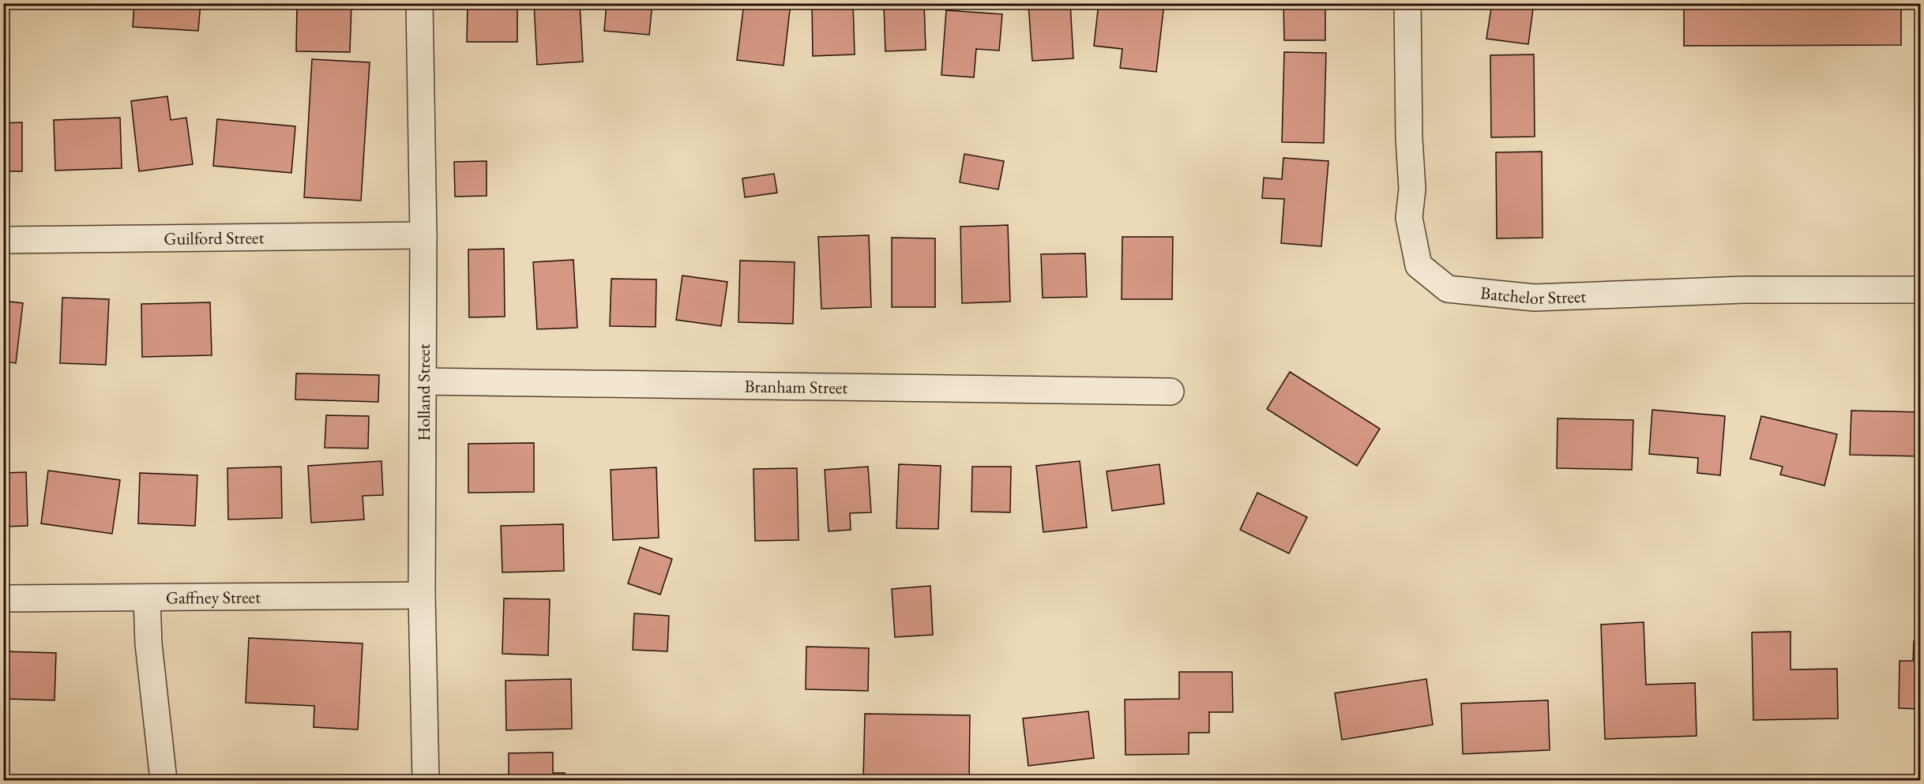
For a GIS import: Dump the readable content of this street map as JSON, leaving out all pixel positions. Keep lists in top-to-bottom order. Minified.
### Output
{"streets":{"street":["Guilford Street","Batchelor Street","Branham Street","Holland Street","Gaffney Street"]},"crossings":[["Guilford Street","Holland Street"],["Branham Street","Holland Street"],["Holland Street","Gaffney Street"]]}
